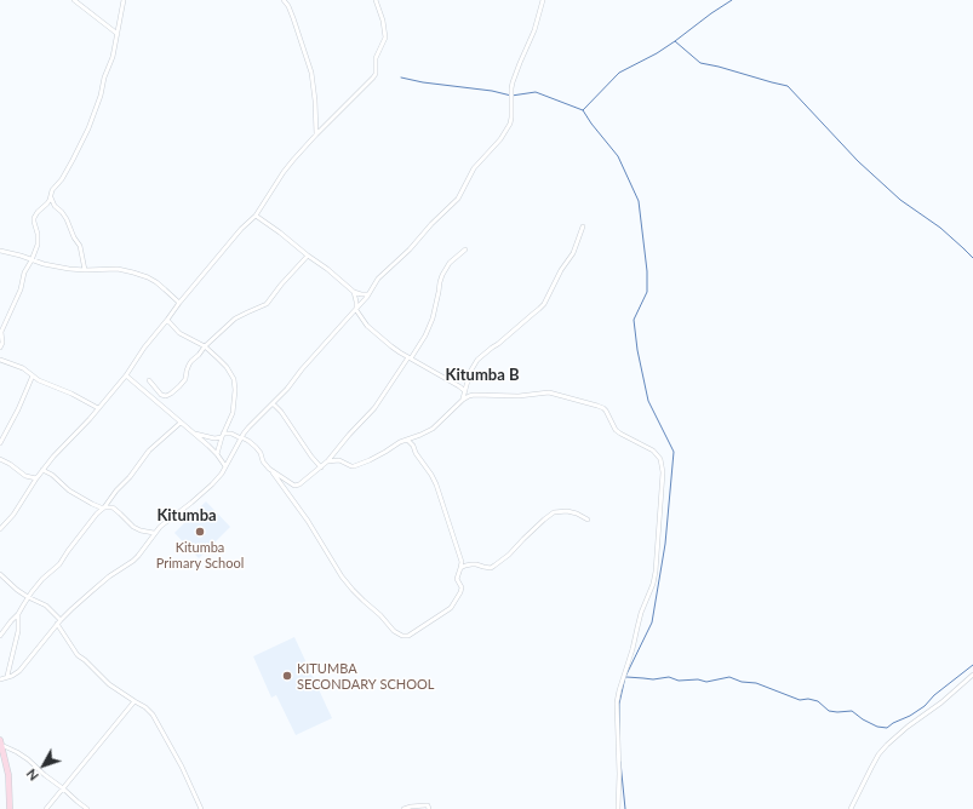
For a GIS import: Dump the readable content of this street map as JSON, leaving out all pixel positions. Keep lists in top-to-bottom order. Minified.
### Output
{"districts":["Kitumba B","Kitumba"],"places":["Kitumba Primary School","KITUMBA SECONDARY SCHOOL"],"north":"bottom left"}
